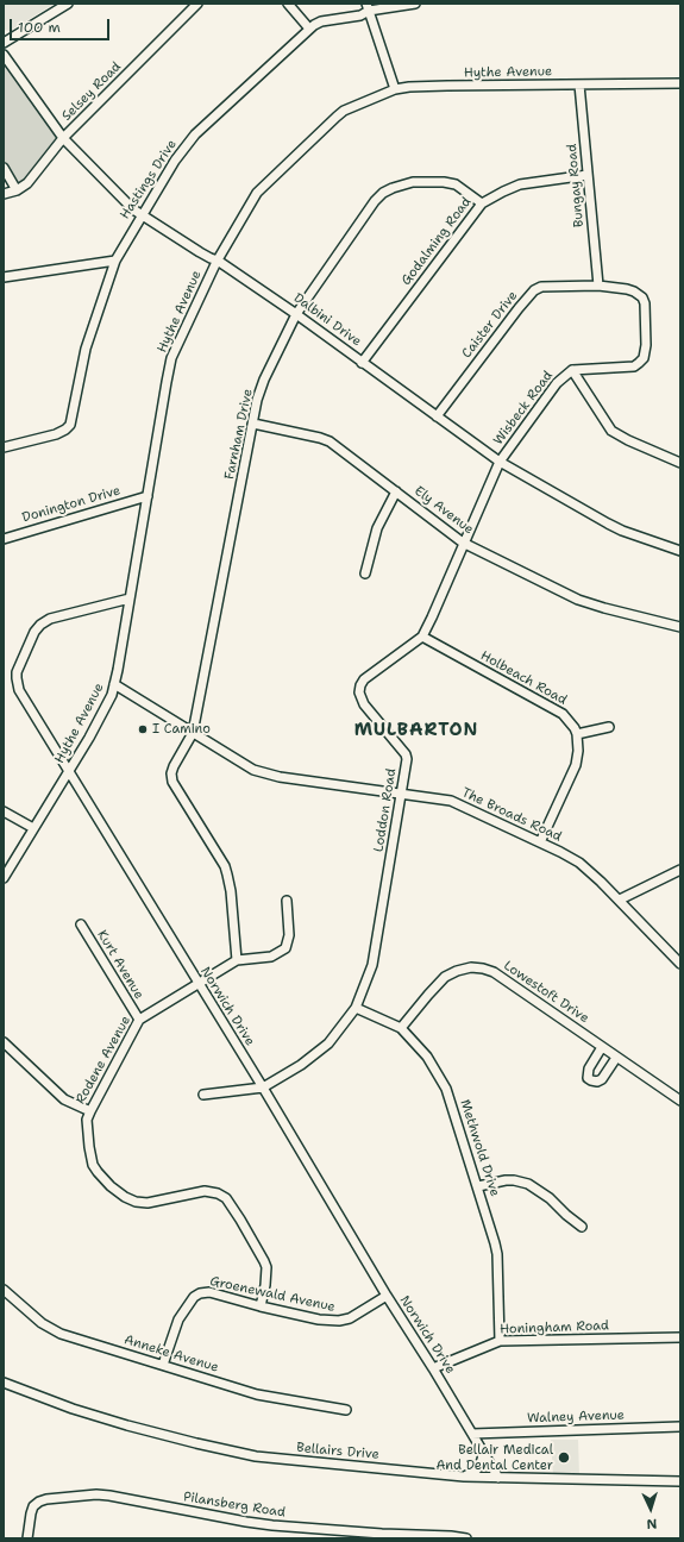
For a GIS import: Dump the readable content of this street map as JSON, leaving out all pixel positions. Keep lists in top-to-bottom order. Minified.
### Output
{"streets":{"street":["Hythe Avenue","Selsey Road","Hastings Drive","Bungay Road","Godalming Road","Dalbini Drive","Caister Drive","Wisbeck Road","Farnham Drive","Donington Drive","Ely Avenue","Holbeach Road","Loddon Road","The Broads Road","Kurt Avenue","Lowestoft Drive","Norwich Drive","Rodene Avenue","Methwold Drive","Groenewald Avenue","Honingham Road","Anneke Avenue","Walney Avenue","Bellairs Drive","Pilansberg Road"]},"crossings":[["Hythe Avenue","Bungay Road"],["Hythe Avenue","Dalbini Drive"],["Hythe Avenue","Donington Drive"],["Hythe Avenue","The Broads Road"],["Hythe Avenue","Norwich Drive"],["Selsey Road","Dalbini Drive"],["Hastings Drive","Dalbini Drive"],["Bungay Road","Godalming Road"],["Bungay Road","Caister Drive"],["Godalming Road","Dalbini Drive"],["Godalming Road","Farnham Drive"],["Dalbini Drive","Caister Drive"],["Dalbini Drive","Wisbeck Road"],["Dalbini Drive","Farnham Drive"],["Dalbini Drive","Loddon Road"],["Caister Drive","Wisbeck Road"],["Wisbeck Road","Loddon Road"],["Farnham Drive","Ely Avenue"],["Farnham Drive","The Broads Road"],["Farnham Drive","Rodene Avenue"],["Ely Avenue","Loddon Road"],["Holbeach Road","Loddon Road"],["Loddon Road","The Broads Road"],["Loddon Road","Norwich Drive"],["Loddon Road","Methwold Drive"],["Kurt Avenue","Rodene Avenue"],["Lowestoft Drive","Methwold Drive"],["Norwich Drive","Rodene Avenue"],["Norwich Drive","Groenewald Avenue"],["Norwich Drive","Honingham Road"],["Norwich Drive","Walney Avenue"],["Norwich Drive","Bellairs Drive"],["Rodene Avenue","Groenewald Avenue"],["Methwold Drive","Honingham Road"],["Groenewald Avenue","Anneke Avenue"]],"districts":["MULBARTON"],"places":["I Camino","Bellair Medical And Dental Center"],"scale_bar":"100 m","north":"bottom"}
